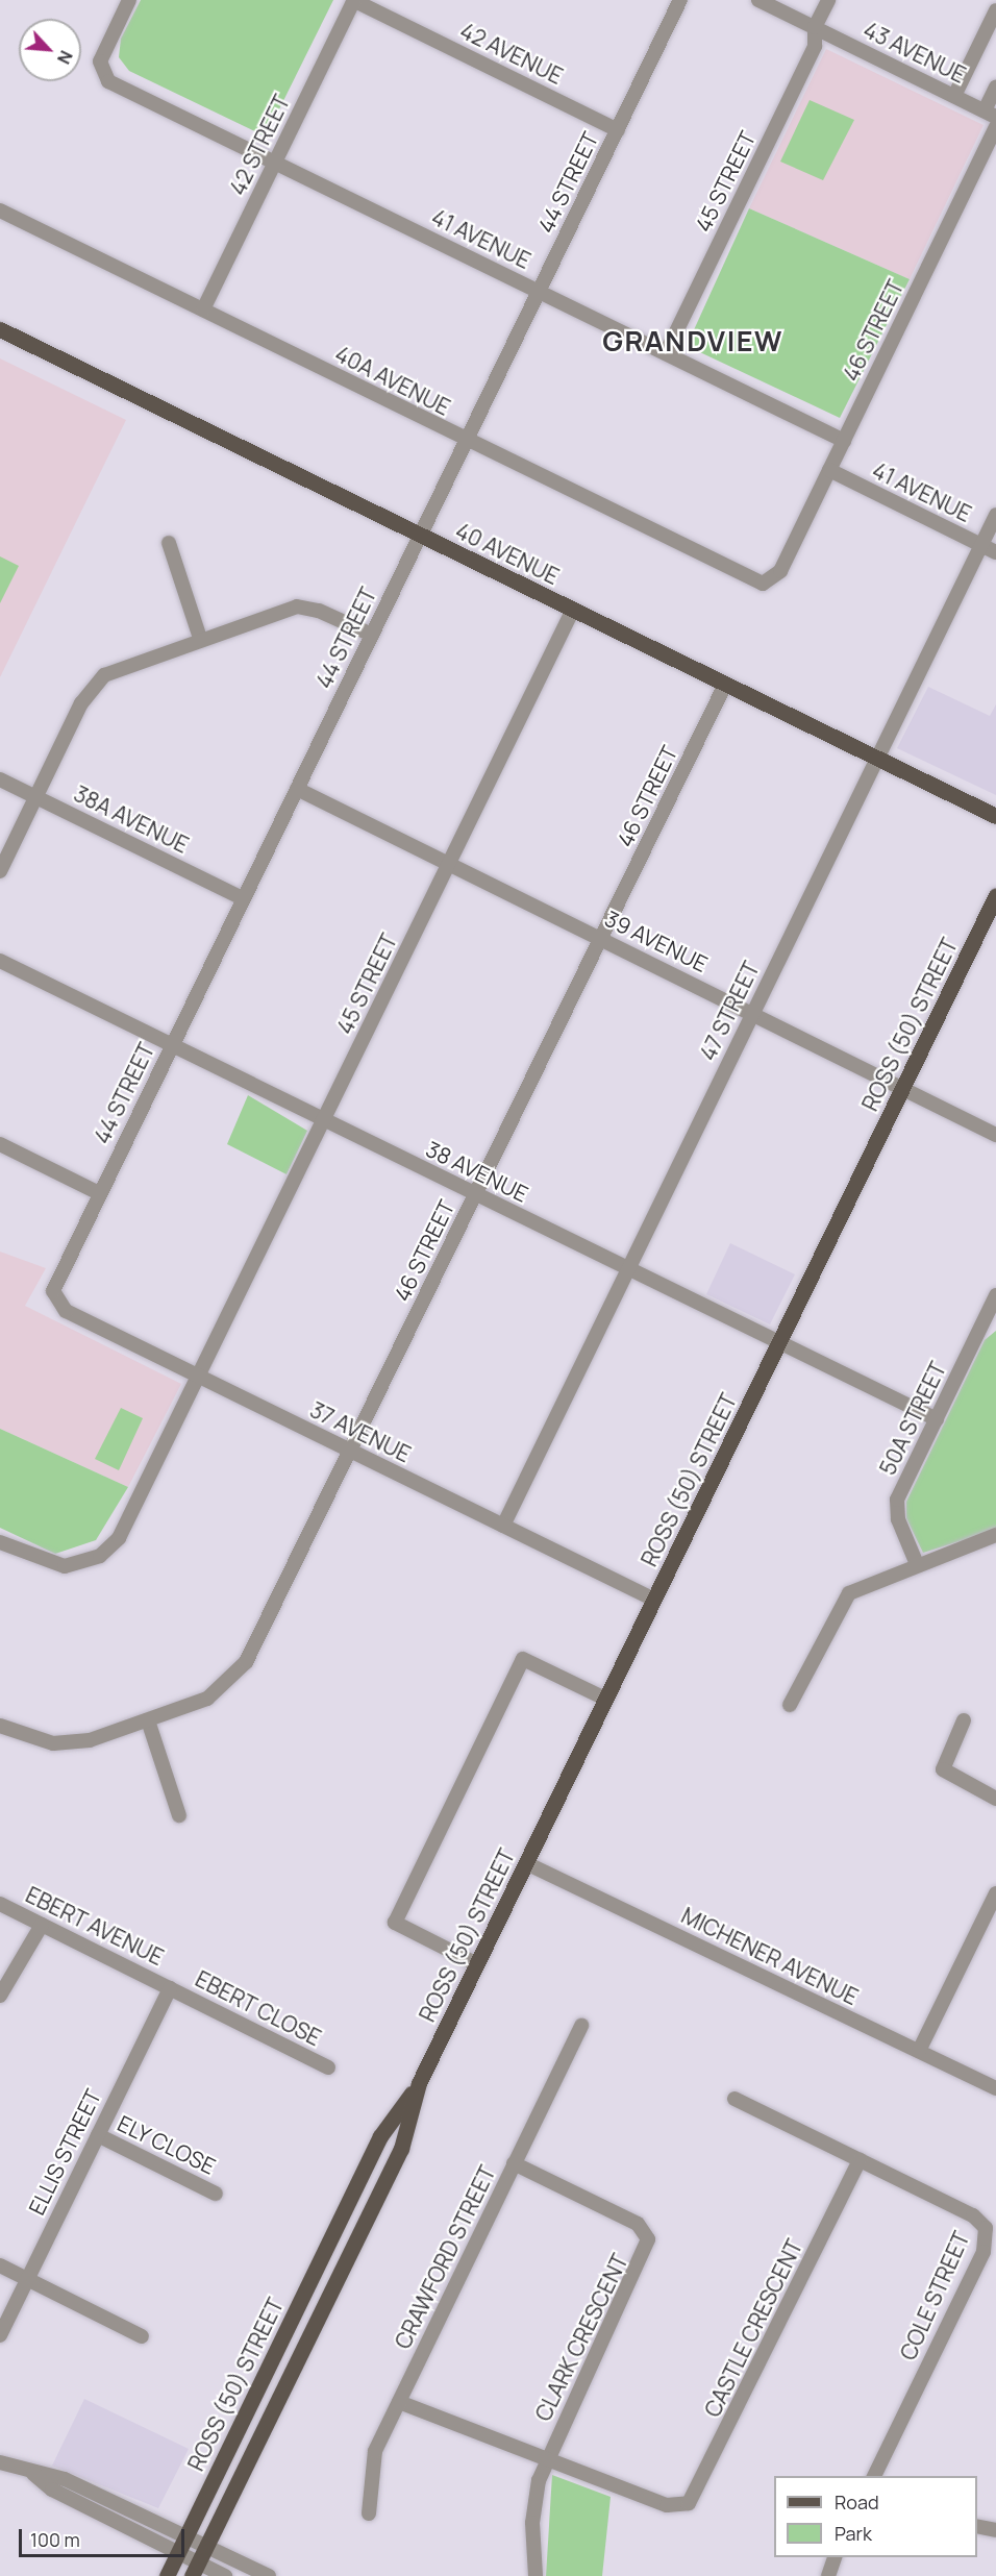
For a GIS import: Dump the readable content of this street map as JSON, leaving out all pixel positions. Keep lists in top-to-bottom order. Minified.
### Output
{"streets":{"main road":["40 AVENUE","ROSS (50) STREET"],"street":["43 AVENUE","42 AVENUE","42 STREET","45 STREET","44 STREET","41 AVENUE","46 STREET","40A AVENUE","38A AVENUE","39 AVENUE","47 STREET","38 AVENUE","50A STREET","37 AVENUE","EBERT AVENUE","MICHENER AVENUE","EBERT CLOSE","ELY CLOSE","ELLIS STREET","CRAWFORD STREET","COLE STREET","CASTLE CRESCENT","CLARK CRESCENT"]},"crossings":[["43 AVENUE","45 STREET"],["42 AVENUE","42 STREET"],["42 AVENUE","44 STREET"],["42 STREET","41 AVENUE"],["42 STREET","40A AVENUE"],["45 STREET","41 AVENUE"],["45 STREET","40 AVENUE"],["45 STREET","39 AVENUE"],["45 STREET","38 AVENUE"],["45 STREET","37 AVENUE"],["44 STREET","41 AVENUE"],["44 STREET","40A AVENUE"],["44 STREET","40 AVENUE"],["44 STREET","38A AVENUE"],["44 STREET","39 AVENUE"],["44 STREET","38 AVENUE"],["44 STREET","37 AVENUE"],["41 AVENUE","46 STREET"],["41 AVENUE","47 STREET"],["46 STREET","40A AVENUE"],["46 STREET","40 AVENUE"],["46 STREET","39 AVENUE"],["46 STREET","38 AVENUE"],["46 STREET","37 AVENUE"],["40 AVENUE","47 STREET"],["39 AVENUE","47 STREET"],["39 AVENUE","ROSS (50) STREET"],["47 STREET","38 AVENUE"],["47 STREET","37 AVENUE"],["ROSS (50) STREET","38 AVENUE"],["ROSS (50) STREET","37 AVENUE"],["ROSS (50) STREET","MICHENER AVENUE"],["38 AVENUE","50A STREET"],["EBERT AVENUE","EBERT CLOSE"],["EBERT AVENUE","ELLIS STREET"],["EBERT CLOSE","ELLIS STREET"],["ELY CLOSE","ELLIS STREET"],["CRAWFORD STREET","CLARK CRESCENT"],["COLE STREET","CASTLE CRESCENT"],["CASTLE CRESCENT","CLARK CRESCENT"]],"districts":["GRANDVIEW"],"legend":["Road","Park"],"scale_bar":"100 m","north":"bottom right"}
